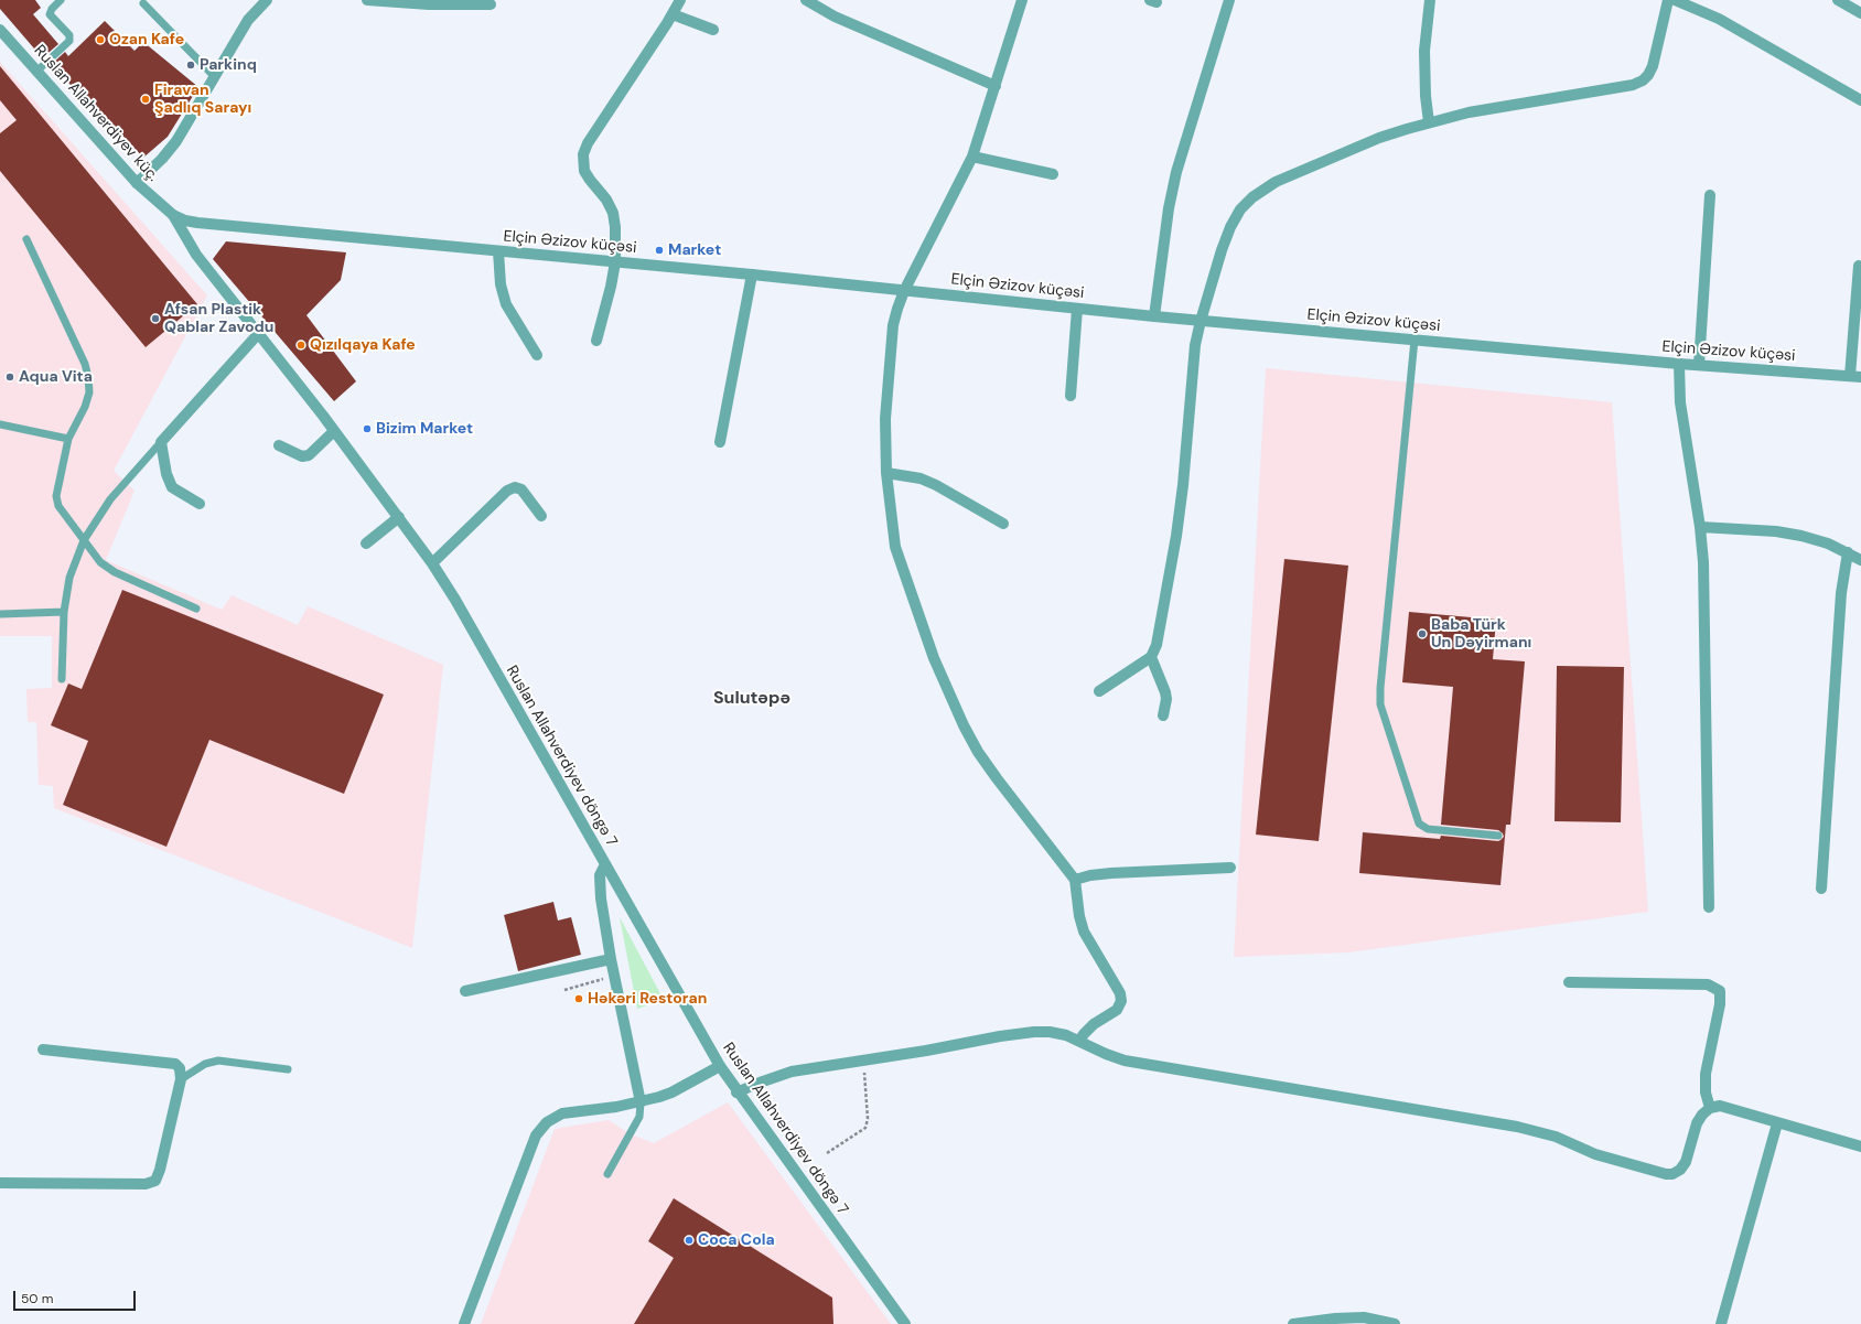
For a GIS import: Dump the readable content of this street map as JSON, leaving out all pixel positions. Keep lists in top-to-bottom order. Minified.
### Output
{"streets":{"street":["Ruslan Allahverdiyev küç.","Elçin Əzizov küçəsi","Ruslan Allahverdiyev döngə 7"]},"crossings":[["Ruslan Allahverdiyev küç.","Elçin Əzizov küçəsi"],["Ruslan Allahverdiyev küç.","Ruslan Allahverdiyev döngə 7"],["Elçin Əzizov küçəsi","Ruslan Allahverdiyev döngə 7"]],"districts":["Sulutəpə"],"places":["Ozan Kafe","Parkinq","Firavan Şadlıq Sarayı","Market","Afsan Plastik Qablar Zavodu","Qızılqaya Kafe","Aqua Vita","Bizim Market","Baba Türk Un Dəyirmanı","Həkəri Restoran","Coca Cola"],"scale_bar":"50 m"}
